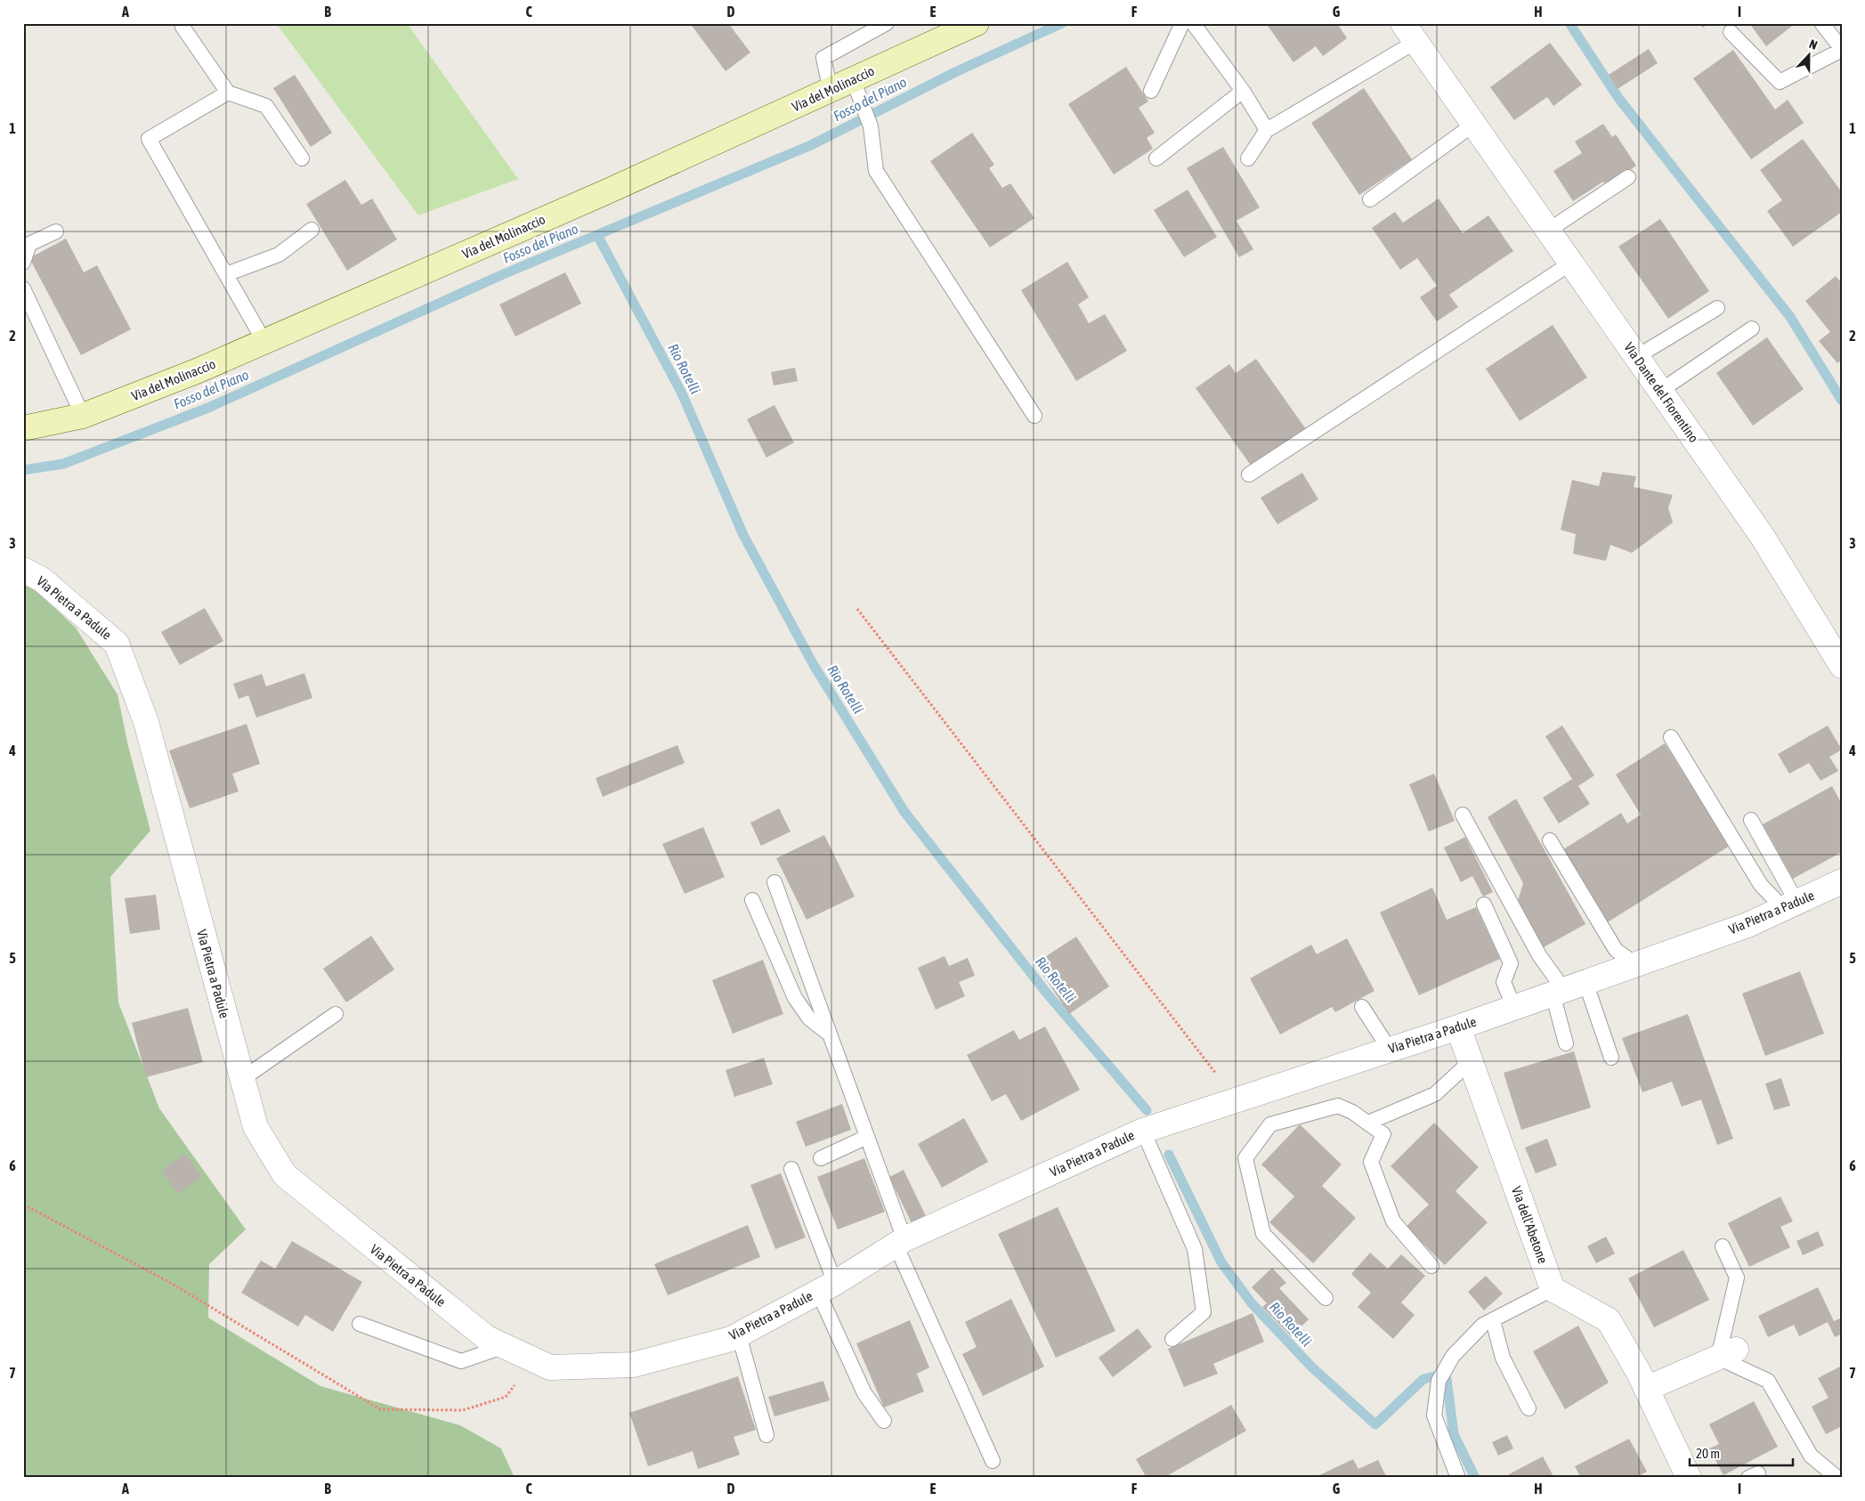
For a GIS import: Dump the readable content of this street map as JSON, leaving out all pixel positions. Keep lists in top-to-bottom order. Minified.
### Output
{"streets":{"street":["Via del Molinaccio","Via Dante del Fiorentino","Via Pietra a Padule","Via dell'Abetone"]},"crossings":[["Via Pietra a Padule","Via dell'Abetone"]],"water":["Fosso del Piano","Rio Rotelli"],"scale_bar":"20 m","north":"top","grid":{"columns":["A","B","C","D","E","F","G","H","I"],"rows":["1","2","3","4","5","6","7"]}}
